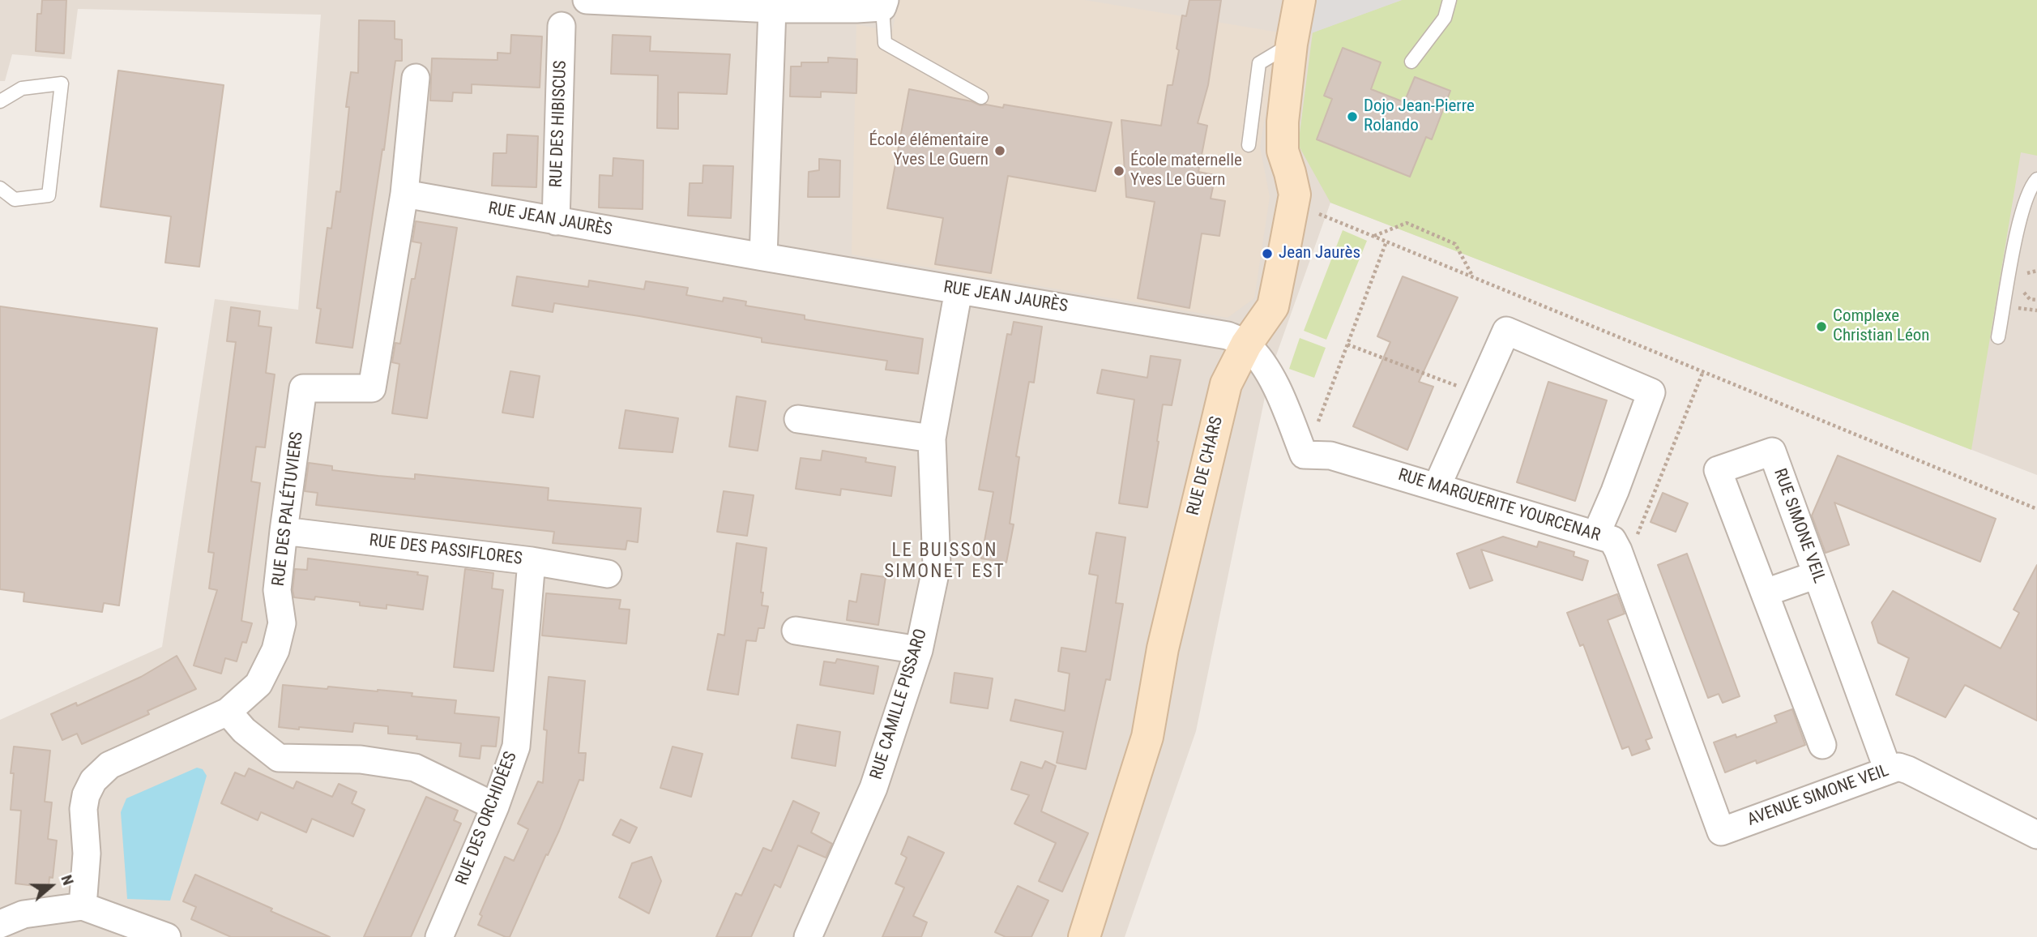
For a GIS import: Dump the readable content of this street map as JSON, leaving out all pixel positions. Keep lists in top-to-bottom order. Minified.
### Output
{"streets":{"street":["RUE DES HIBISCUS","RUE JEAN JAURÈS","RUE DE CHARS","RUE MARGUERITE YOURCENAR","RUE DES PALÉTUVIERS","RUE SIMONE VEIL","RUE DES PASSIFLORES","RUE CAMILLE PISSARO","AVENUE SIMONE VEIL","RUE DES ORCHIDÉES"]},"crossings":[["RUE DES HIBISCUS","RUE JEAN JAURÈS"],["RUE JEAN JAURÈS","RUE DE CHARS"],["RUE JEAN JAURÈS","RUE MARGUERITE YOURCENAR"],["RUE JEAN JAURÈS","RUE DES PALÉTUVIERS"],["RUE JEAN JAURÈS","RUE CAMILLE PISSARO"],["RUE DE CHARS","RUE MARGUERITE YOURCENAR"],["RUE MARGUERITE YOURCENAR","AVENUE SIMONE VEIL"],["RUE DES PALÉTUVIERS","RUE DES PASSIFLORES"],["RUE SIMONE VEIL","AVENUE SIMONE VEIL"],["RUE DES PASSIFLORES","RUE DES ORCHIDÉES"]],"districts":["LE BUISSON SIMONET EST"],"places":["Dojo Jean-Pierre Rolando","École élémentaire Yves Le Guern","École maternelle Yves Le Guern","Jean Jaurès","Complexe Christian Léon"],"north":"right"}
